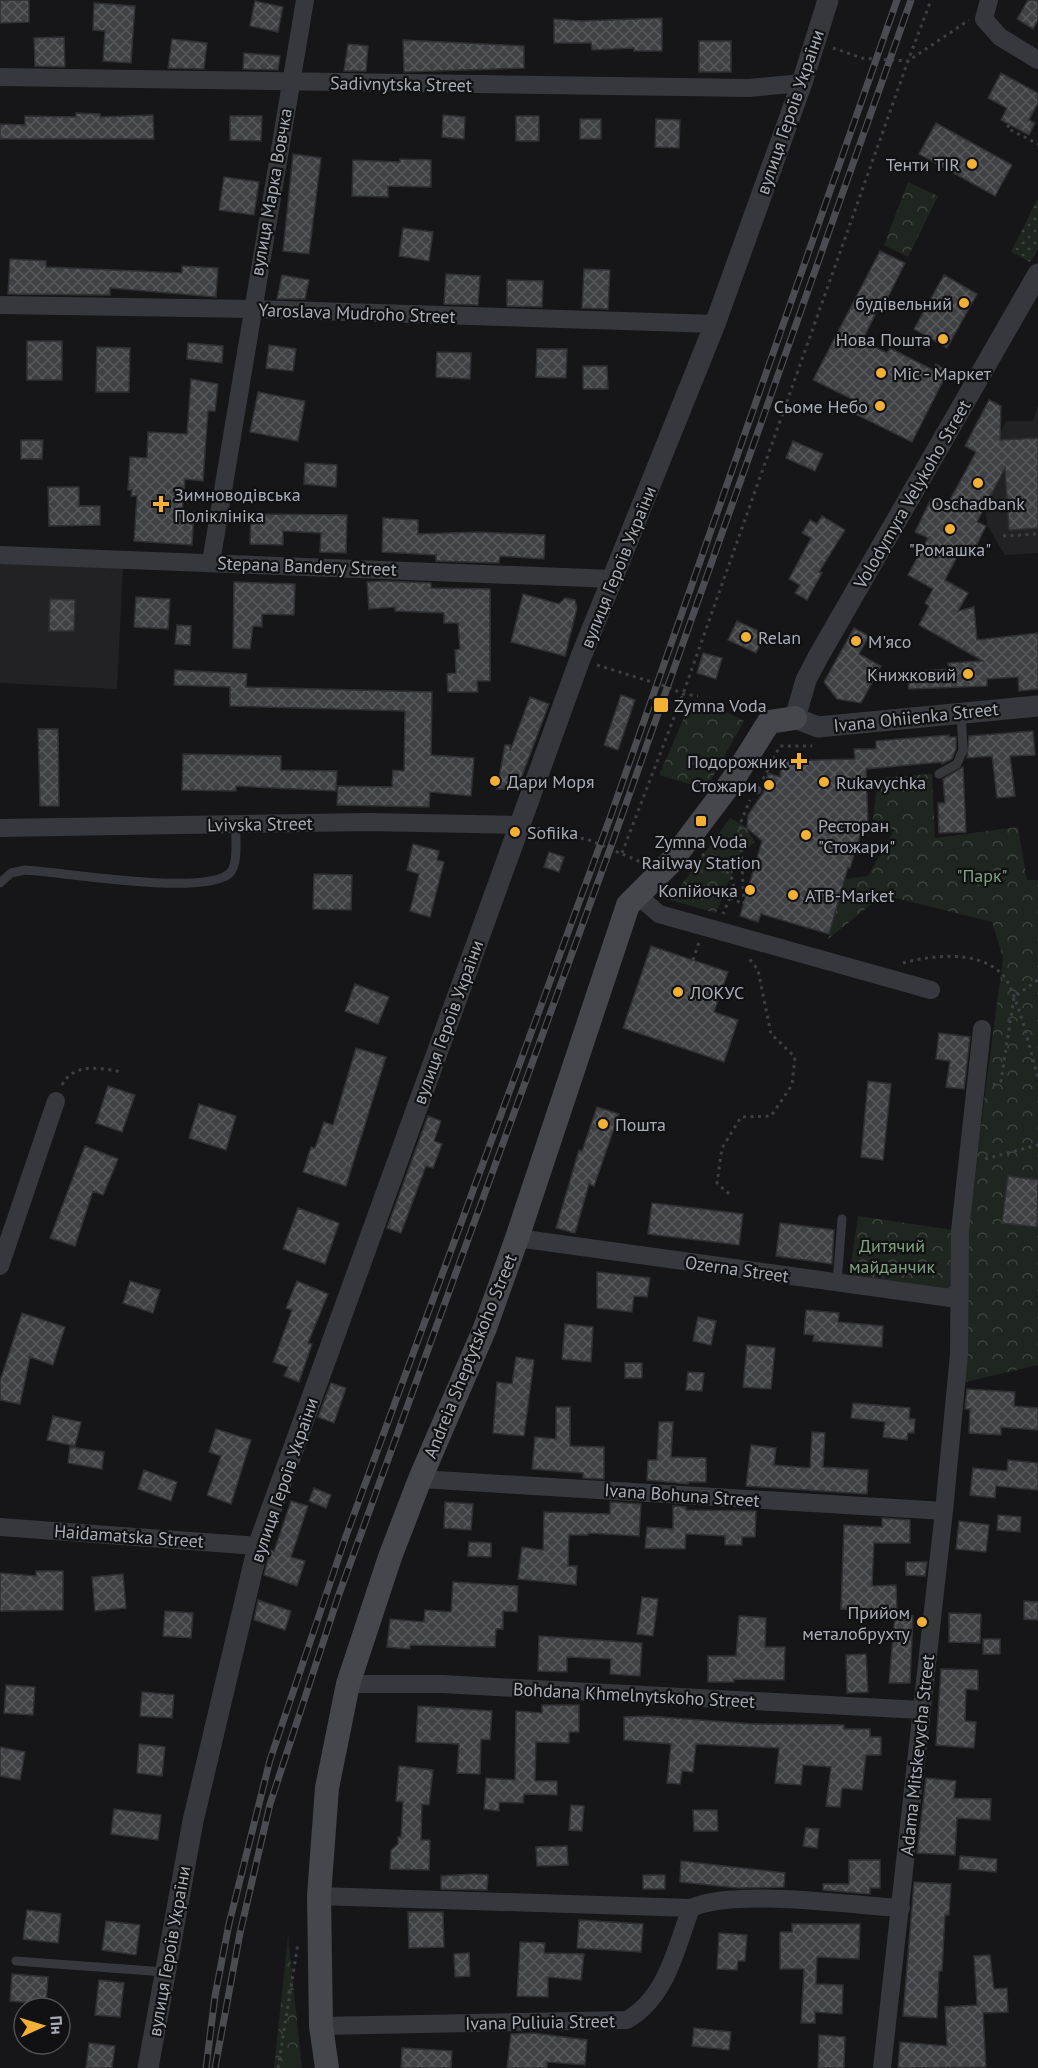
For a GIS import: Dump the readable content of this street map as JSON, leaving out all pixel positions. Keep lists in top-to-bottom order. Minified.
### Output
{"streets":{"main road":["Andreia Sheptytskoho Street"],"street":["Sadivnytska Street","вулиця Героїв України","вулиця Марка Вовчка","Yaroslava Mudroho Street","Volodymyra Velykoho Street","Stepana Bandery Street","Ivana Ohiienka Street","Lvivska Street","Ozerna Street","Ivana Bohuna Street","Haidamatska Street","Bohdana Khmelnytskoho Street","Adama Mitskevycha Street","Ivana Puliuia Street"]},"crossings":[["Sadivnytska Street","вулиця Героїв України"],["Sadivnytska Street","вулиця Марка Вовчка"],["вулиця Героїв України","Yaroslava Mudroho Street"],["вулиця Героїв України","Stepana Bandery Street"],["вулиця Героїв України","Lvivska Street"],["вулиця Героїв України","Haidamatska Street"],["вулиця Марка Вовчка","Yaroslava Mudroho Street"],["вулиця Марка Вовчка","Stepana Bandery Street"],["Volodymyra Velykoho Street","Ivana Ohiienka Street"],["Volodymyra Velykoho Street","Andreia Sheptytskoho Street"],["Ivana Ohiienka Street","Andreia Sheptytskoho Street"],["Ozerna Street","Andreia Sheptytskoho Street"],["Ozerna Street","Adama Mitskevycha Street"],["Andreia Sheptytskoho Street","Ivana Bohuna Street"],["Andreia Sheptytskoho Street","Bohdana Khmelnytskoho Street"],["Andreia Sheptytskoho Street","Ivana Puliuia Street"],["Ivana Bohuna Street","Adama Mitskevycha Street"],["Bohdana Khmelnytskoho Street","Adama Mitskevycha Street"]],"parks":["\"Парк\"","Дитячий майданчик"],"places":{"other":["Тенти TIR","будівельний","Нова Пошта","Міс - Маркет","Сьоме Небо","Oschadbank","\"Ромашка\"","Relan","М'ясо","Книжковий","Дари Моря","Rukavychka","Стожари","Sofiika","Ресторан \"Стожари\"","Копійочка","ATB-Market","ЛОКУС","Пошта","Прийом металобрухту"],"health":["Зимноводівська Поліклініка","Подорожник"],"transit":["Zymna Voda","Zymna Voda Railway Station"]},"north":"right"}
